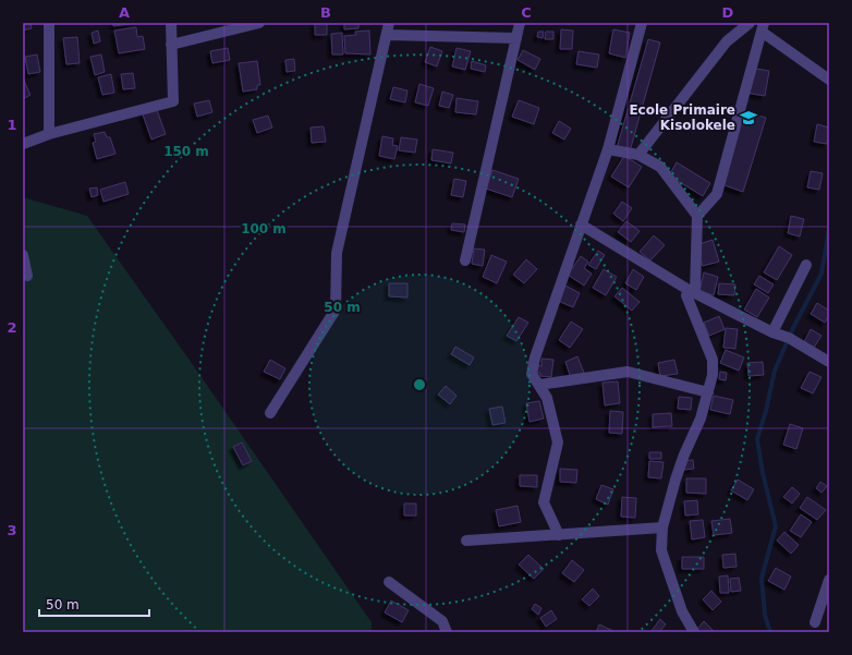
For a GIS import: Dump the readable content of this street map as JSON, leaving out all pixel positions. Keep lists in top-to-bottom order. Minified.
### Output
{"places":{"school or university":["Ecole Primaire Kisolokele"]},"scale_bar":"50 m","grid":{"columns":["A","B","C","D"],"rows":["1","2","3"]},"rings":["150 m","100 m","50 m"]}
